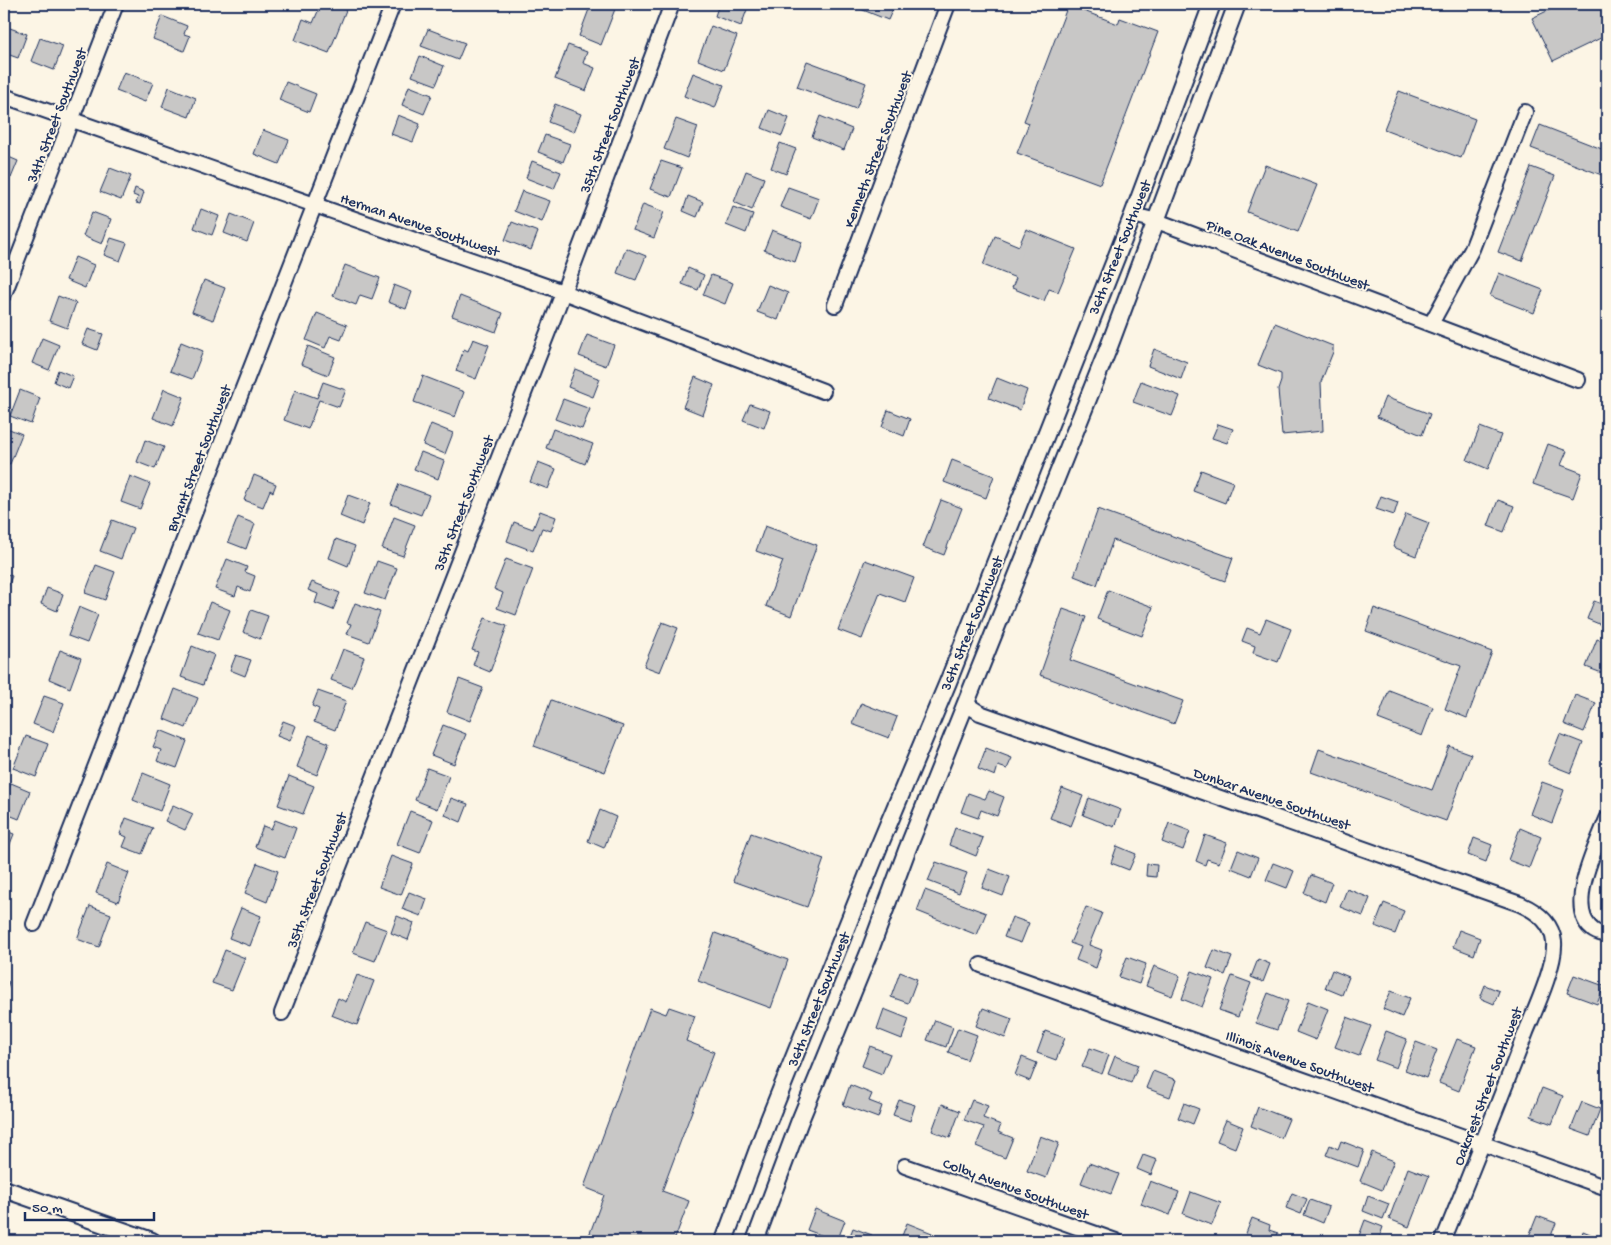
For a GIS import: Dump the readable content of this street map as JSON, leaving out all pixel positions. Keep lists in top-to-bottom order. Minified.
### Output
{"streets":{"street":["34th Street Southwest","35th Street Southwest","Kenneth Street Southwest","Herman Avenue Southwest","36th Street Southwest","Pine Oak Avenue Southwest","Bryant Street Southwest","Dunbar Avenue Southwest","Illinois Avenue Southwest","Oakcrest Street Southwest","Colby Avenue Southwest"]},"crossings":[["34th Street Southwest","Herman Avenue Southwest"],["35th Street Southwest","Herman Avenue Southwest"],["Herman Avenue Southwest","Bryant Street Southwest"],["36th Street Southwest","Pine Oak Avenue Southwest"],["36th Street Southwest","Dunbar Avenue Southwest"],["Dunbar Avenue Southwest","Oakcrest Street Southwest"],["Illinois Avenue Southwest","Oakcrest Street Southwest"]],"scale_bar":"50 m"}
